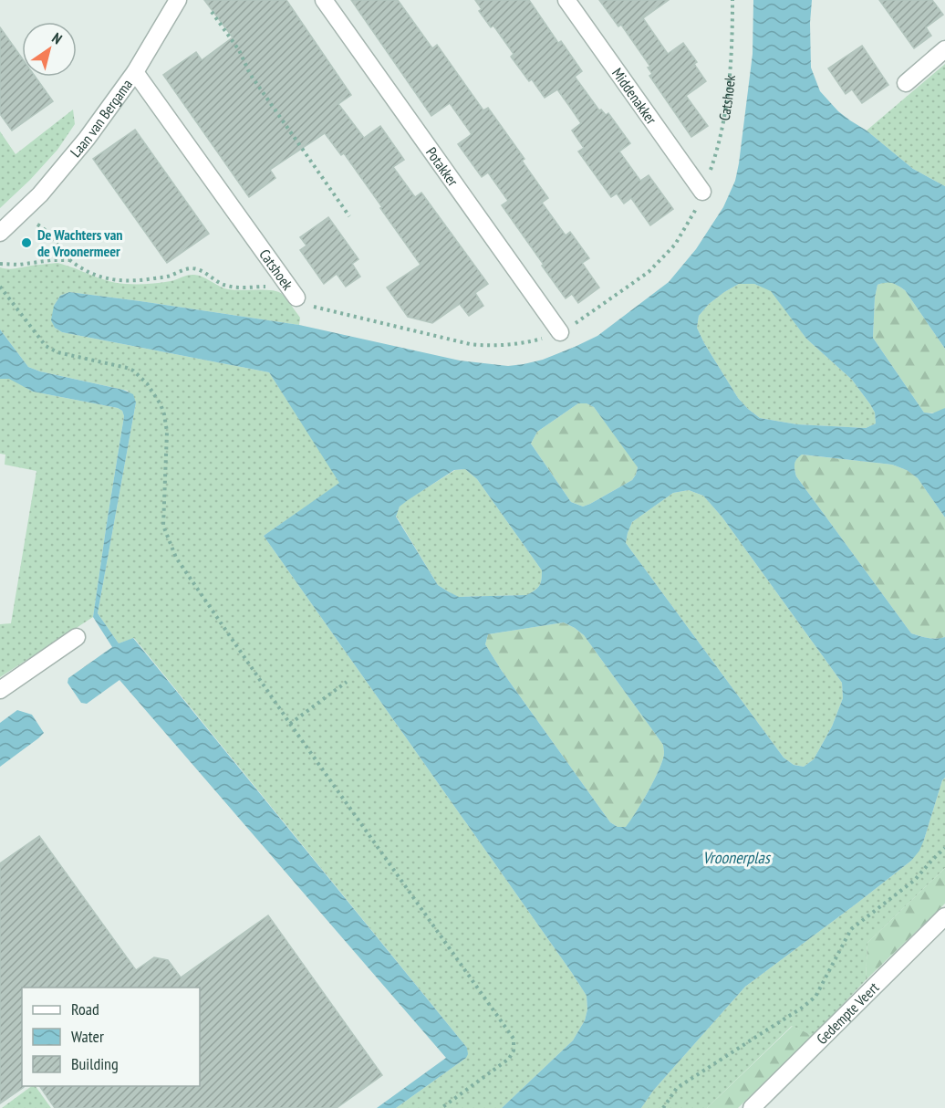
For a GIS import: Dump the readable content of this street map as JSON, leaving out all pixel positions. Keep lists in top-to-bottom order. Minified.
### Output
{"streets":{"street":["Middenakker","Catshoek","Laan van Bergama","Potakker","Gedempte Veert"]},"crossings":[["Middenakker","Catshoek"],["Catshoek","Laan van Bergama"],["Catshoek","Potakker"]],"water":["Vroonerplas"],"places":["De Wachters van de Vroonermeer"],"legend":["Road","Water","Building"],"north":"top right"}
